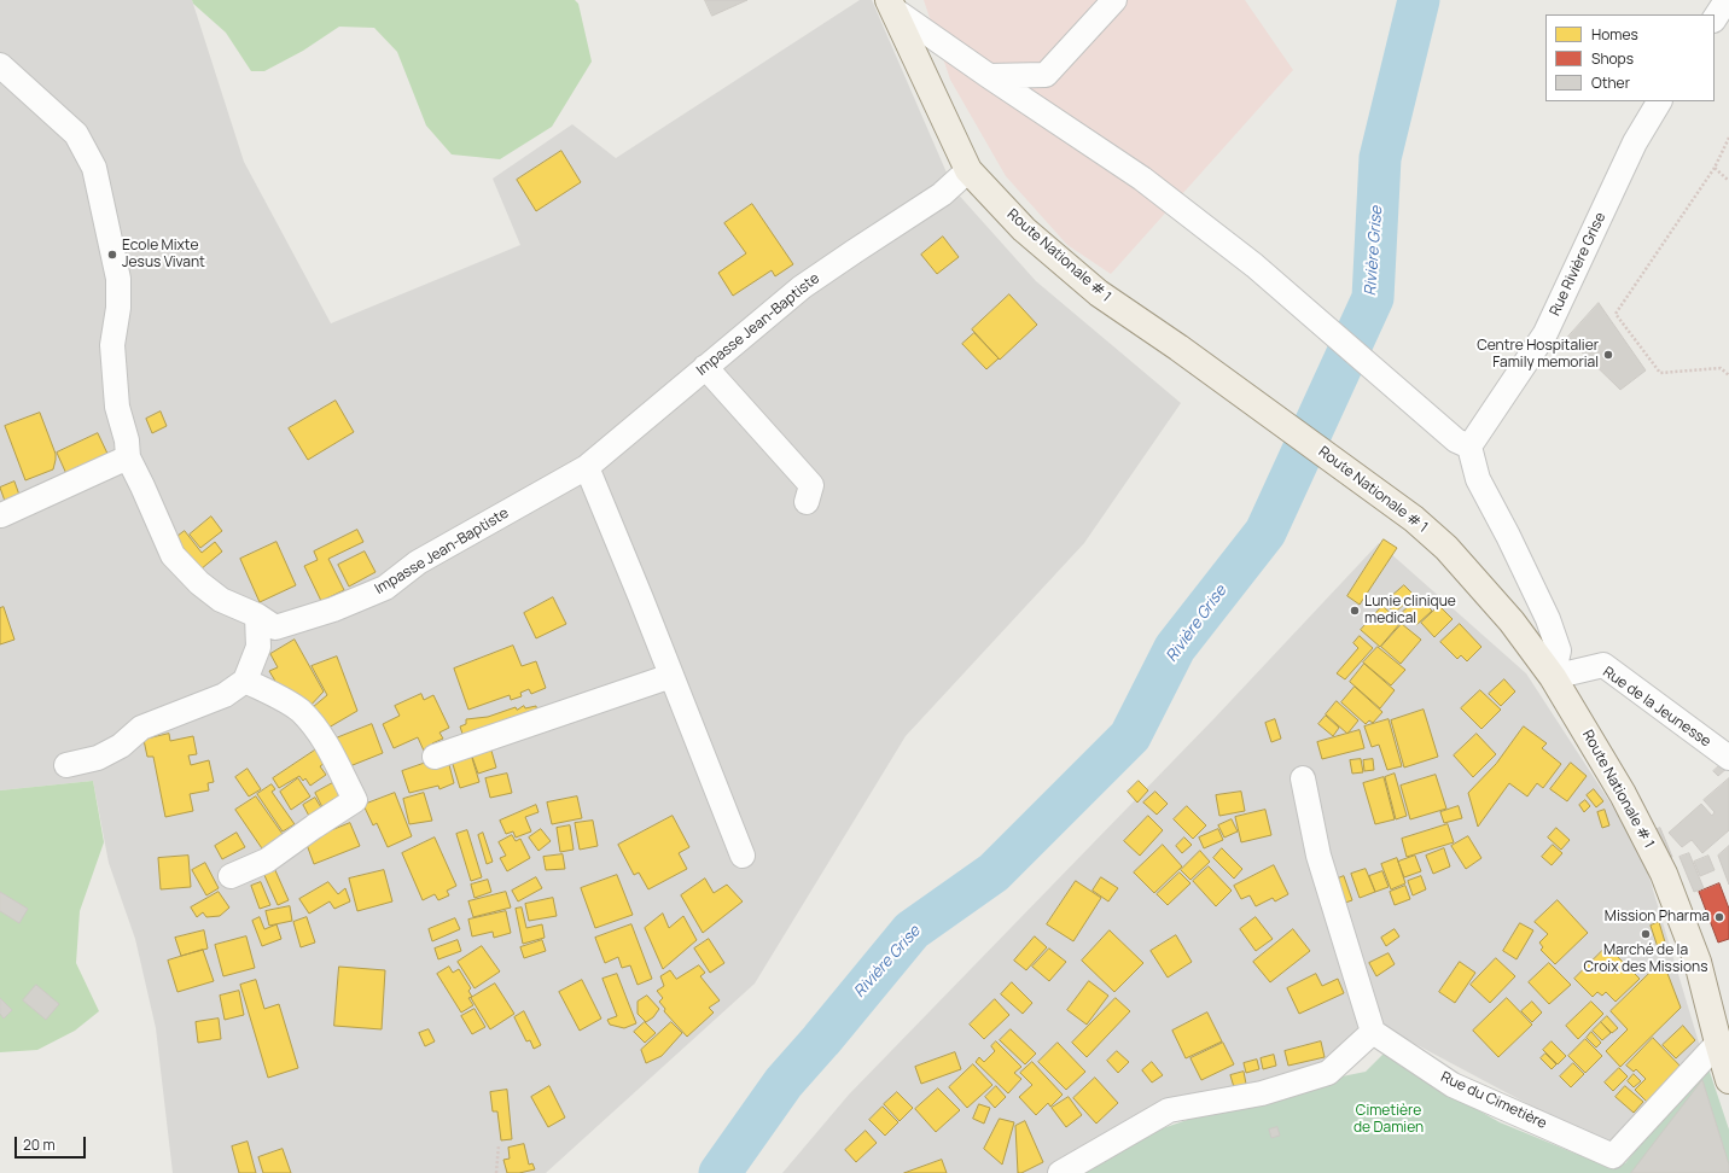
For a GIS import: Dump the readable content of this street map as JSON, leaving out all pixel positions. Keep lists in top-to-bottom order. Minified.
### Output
{"streets":{"main road":["Route Nationale # 1"],"street":["Rue Rivière Grise","Impasse Jean-Baptiste","Rue de la Jeunesse","Rue du Cimetière"]},"crossings":[["Route Nationale # 1","Impasse Jean-Baptiste"],["Route Nationale # 1","Rue de la Jeunesse"],["Route Nationale # 1","Rue du Cimetière"]],"water":["Rivière Grise"],"parks":["Cimetière de Damien"],"places":["Ecole Mixte Jesus Vivant","Centre Hospitalier Family memorial","Lunie clinique medical","Mission Pharma","Marché de la Croix des Missions"],"legend":["Homes","Shops","Other"],"scale_bar":"20 m"}
